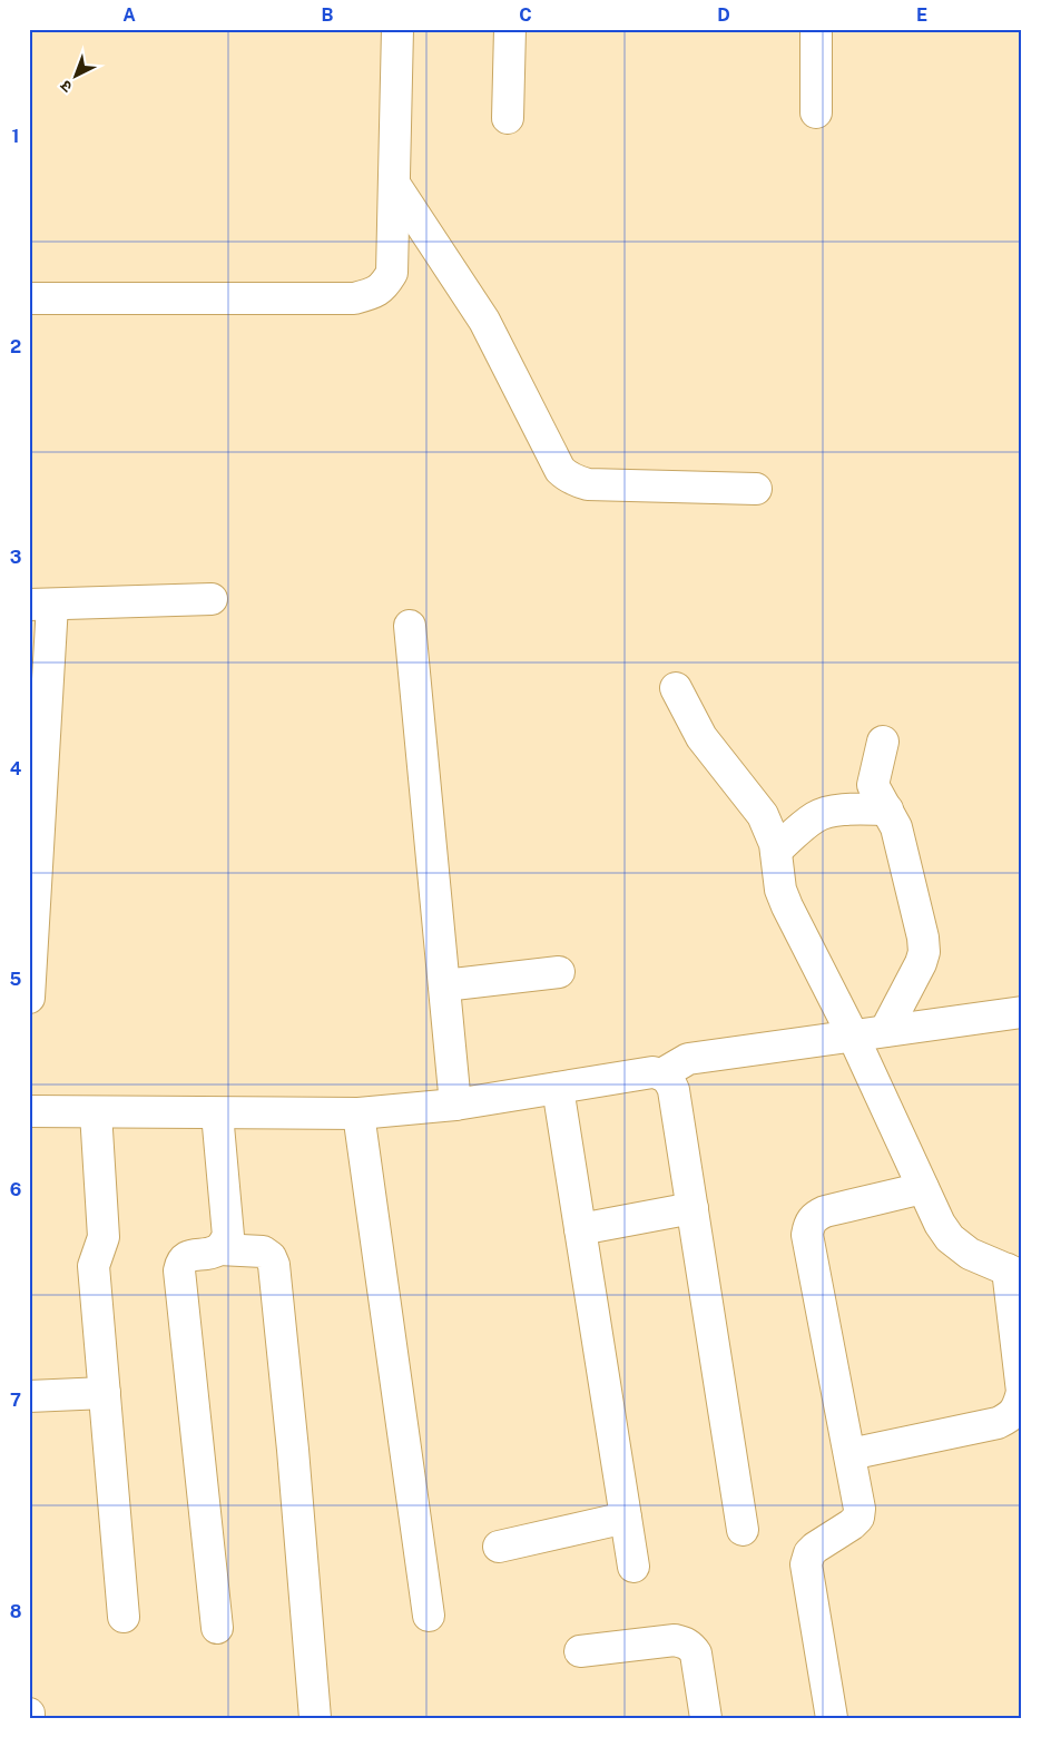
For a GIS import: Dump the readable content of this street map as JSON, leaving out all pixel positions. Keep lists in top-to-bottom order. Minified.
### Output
{"north":"bottom left","grid":{"columns":["A","B","C","D","E"],"rows":["1","2","3","4","5","6","7","8"]}}
